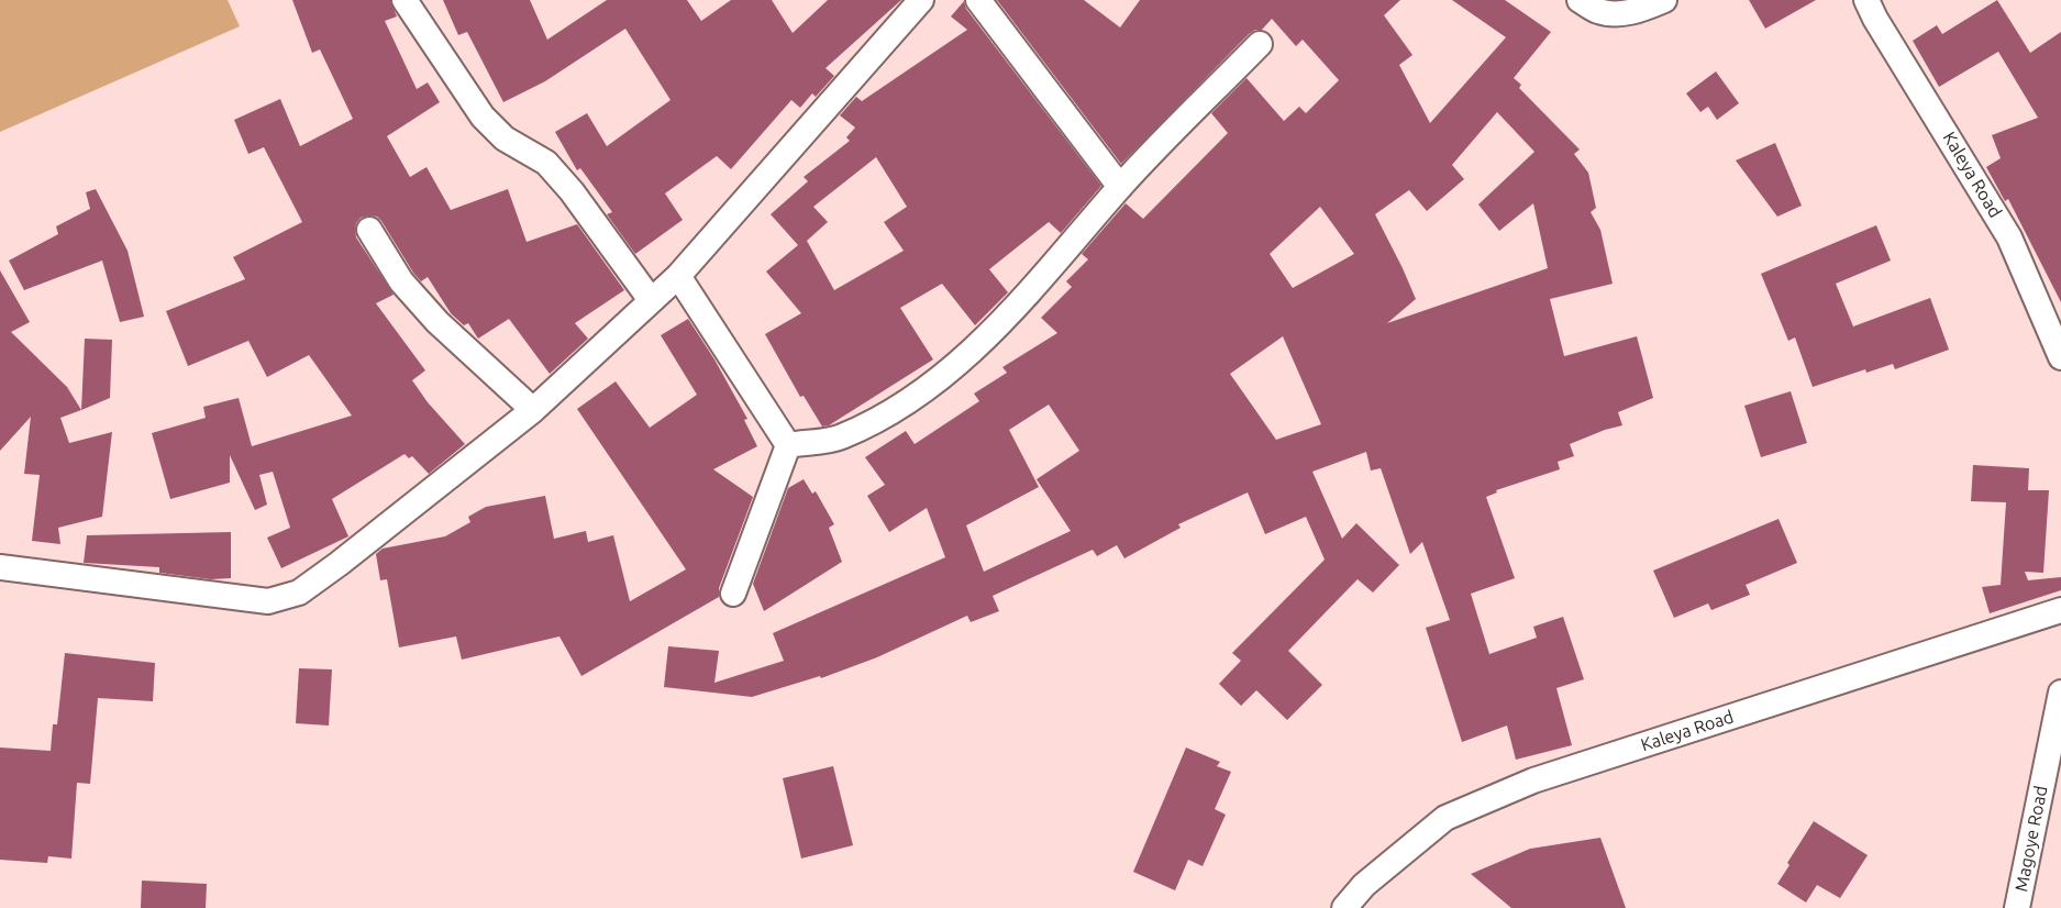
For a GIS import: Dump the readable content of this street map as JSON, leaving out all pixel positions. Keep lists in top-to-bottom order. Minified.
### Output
{"streets":{"street":["Kaleya Road","Magoye Road"]}}
